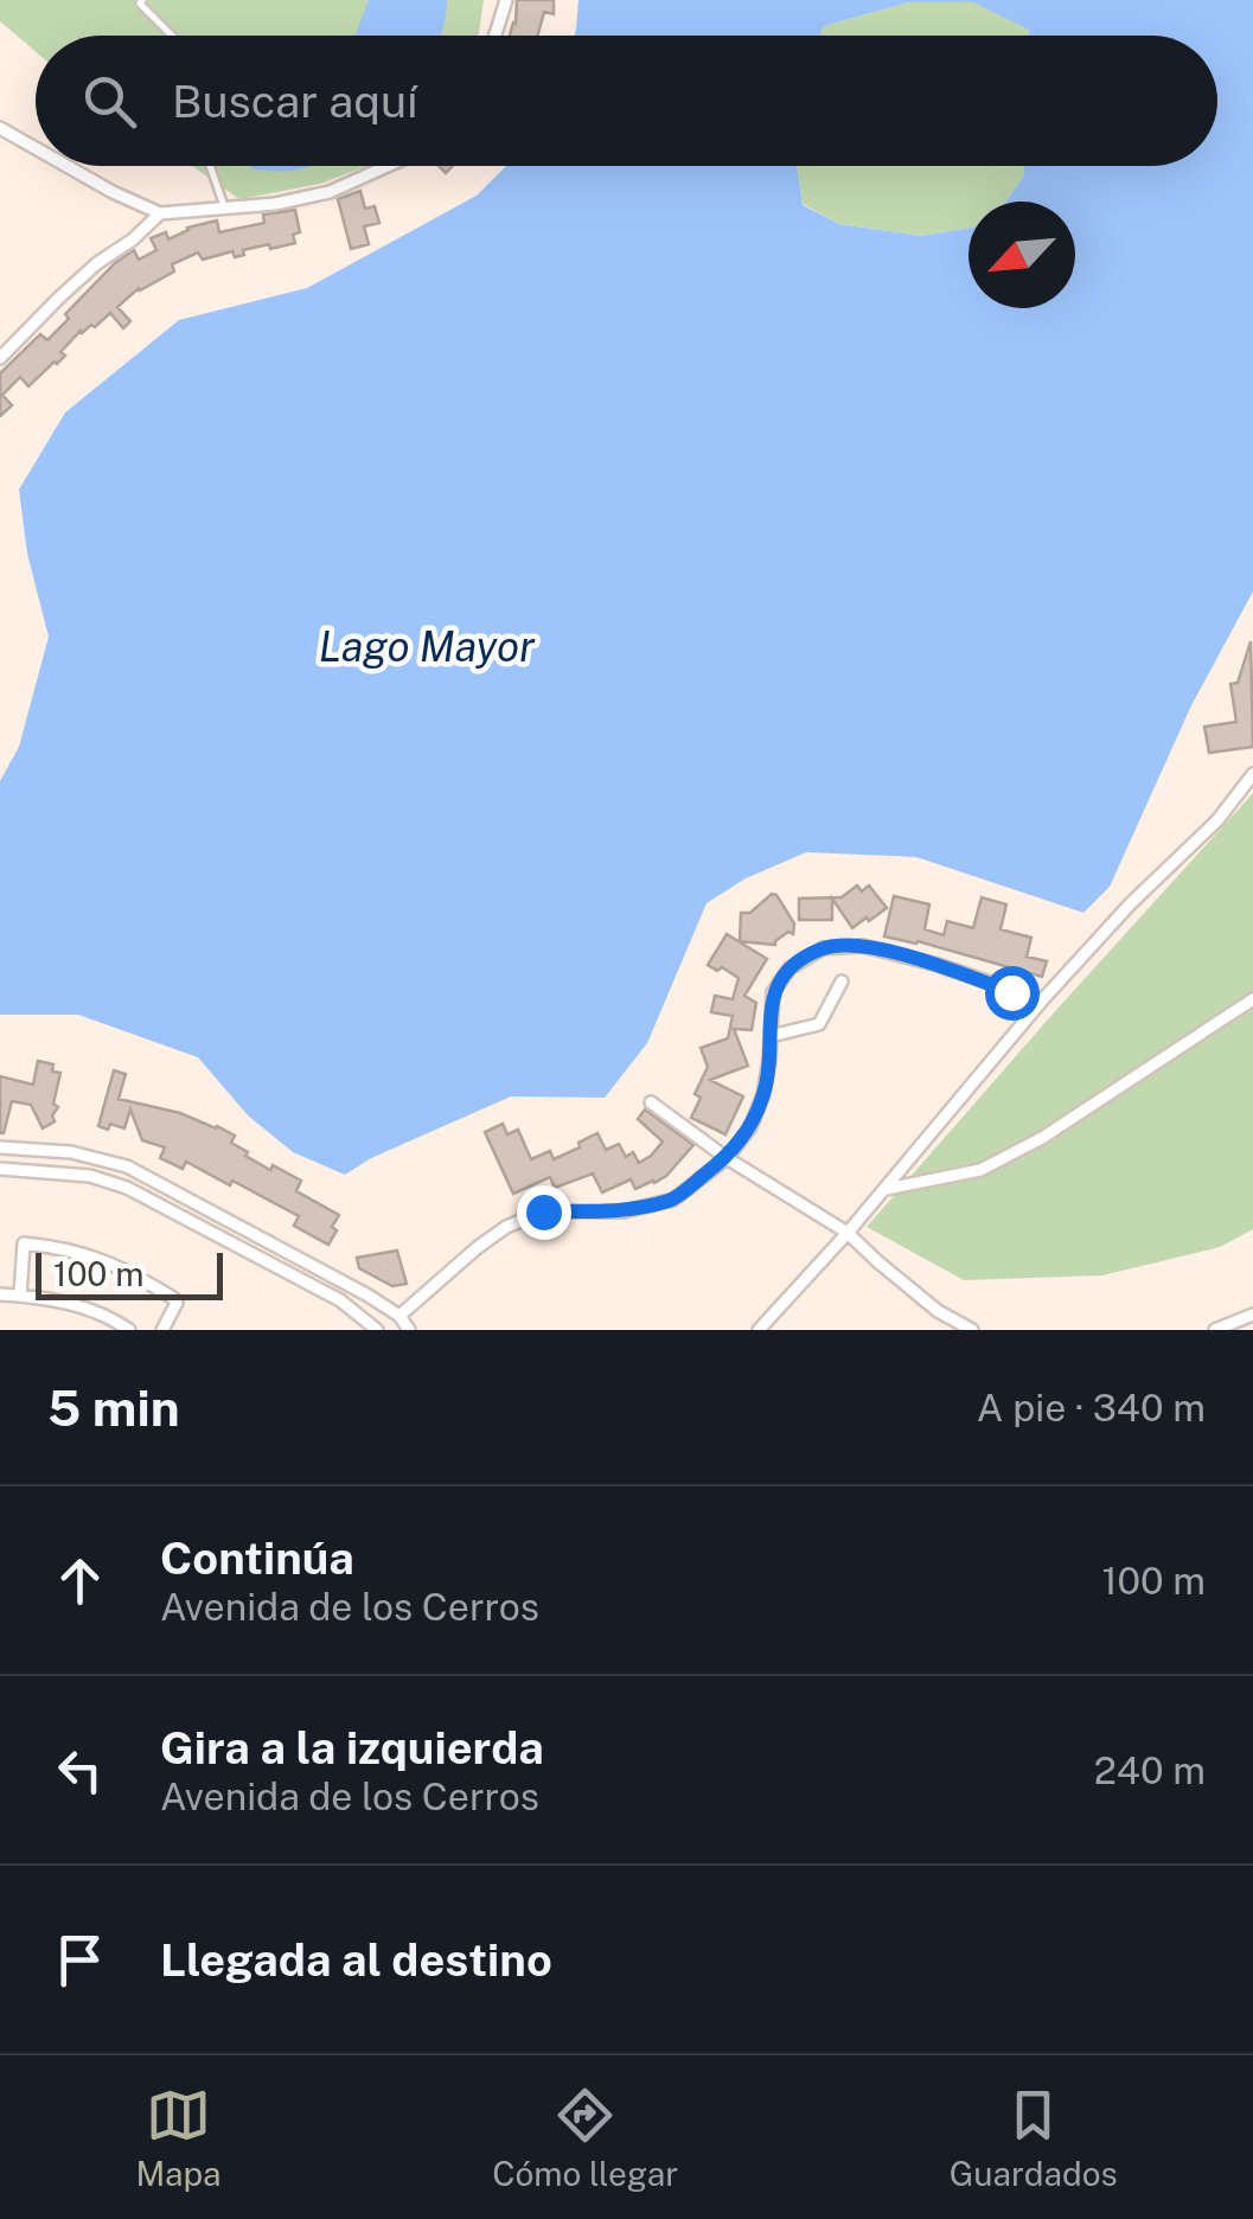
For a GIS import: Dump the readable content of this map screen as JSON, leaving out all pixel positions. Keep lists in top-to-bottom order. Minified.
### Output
{"water":["Lago Mayor"],"scale_bar":"100 m","north":"bottom left","page":{"search":"Buscar aquí","scale":"100 m","heading":["5 min","A pie · 340 m"],"list":[["Continúa","Avenida de los Cerros","100 m"],["Gira a la izquierda","Avenida de los Cerros","240 m"],"Llegada al destino"],"nav":["Mapa","Cómo llegar","Guardados"]}}
